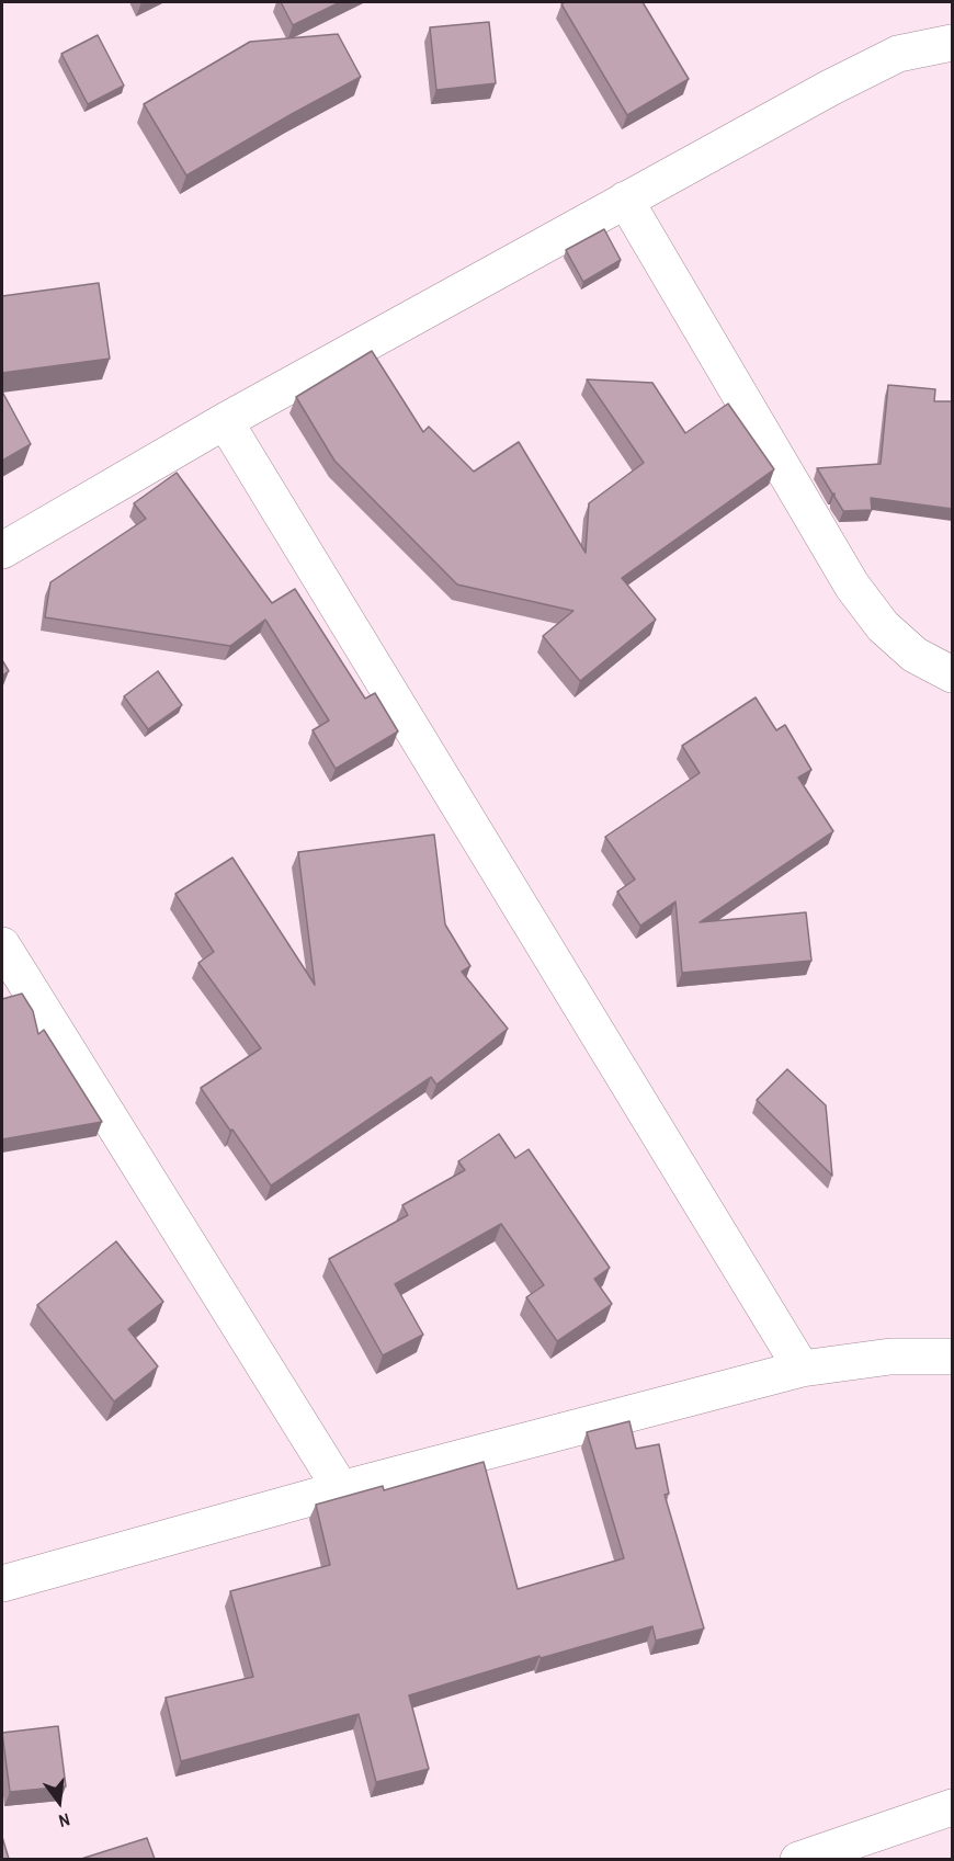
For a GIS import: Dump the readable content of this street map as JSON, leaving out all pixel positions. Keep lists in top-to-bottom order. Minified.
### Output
{"north":"bottom"}
